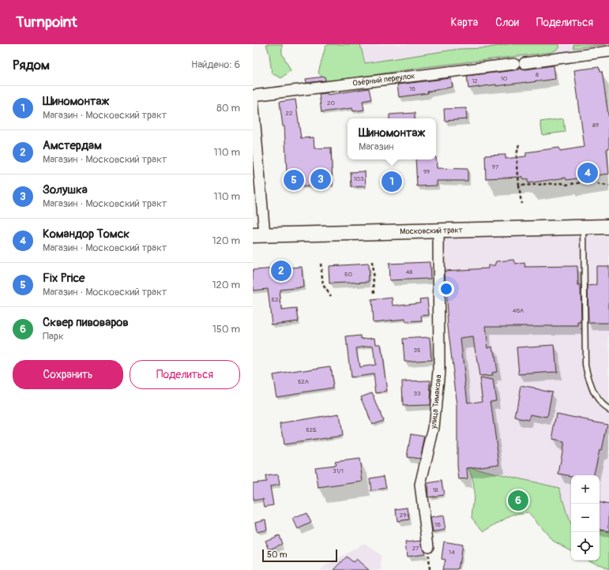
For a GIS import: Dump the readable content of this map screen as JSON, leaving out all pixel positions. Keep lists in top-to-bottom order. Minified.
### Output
{"streets":{"main road":["Московский тракт"],"street":["Озёрный переулок","улица Тимакова"]},"crossings":[["Московский тракт","улица Тимакова"]],"house_numbers":["8","10","12","16","20","22","89","97","99","103","48","50","52","46А","35","52А","33","52Б","31/1","18","29","16","27","14"],"scale_bar":"50 m","page":{"header":"Turnpoint","nav":["Карта","Слои","Поделиться"],"heading":["Рядом","Найдено: 6"],"list":[{"mark":"1","name":"Шиномонтаж","note":"Магазин · Московский тракт","value":"80 m"},{"mark":"2","name":"Амстердам","note":"Магазин · Московский тракт","value":"110 m"},{"mark":"3","name":"Золушка","note":"Магазин · Московский тракт","value":"110 m"},{"mark":"4","name":"Командор Томск","note":"Магазин · Московский тракт","value":"120 m"},{"mark":"5","name":"Fix Price","note":"Магазин · Московский тракт","value":"120 m"},{"mark":"6","name":"Сквер пивоваров","note":"Парк","value":"150 m"}],"popup":["Шиномонтаж","Магазин"],"pins":["4","3","5","1","2","6"],"buttons":["Сохранить","Поделиться"],"map_buttons":["+","−"],"scale":"50 m"}}
